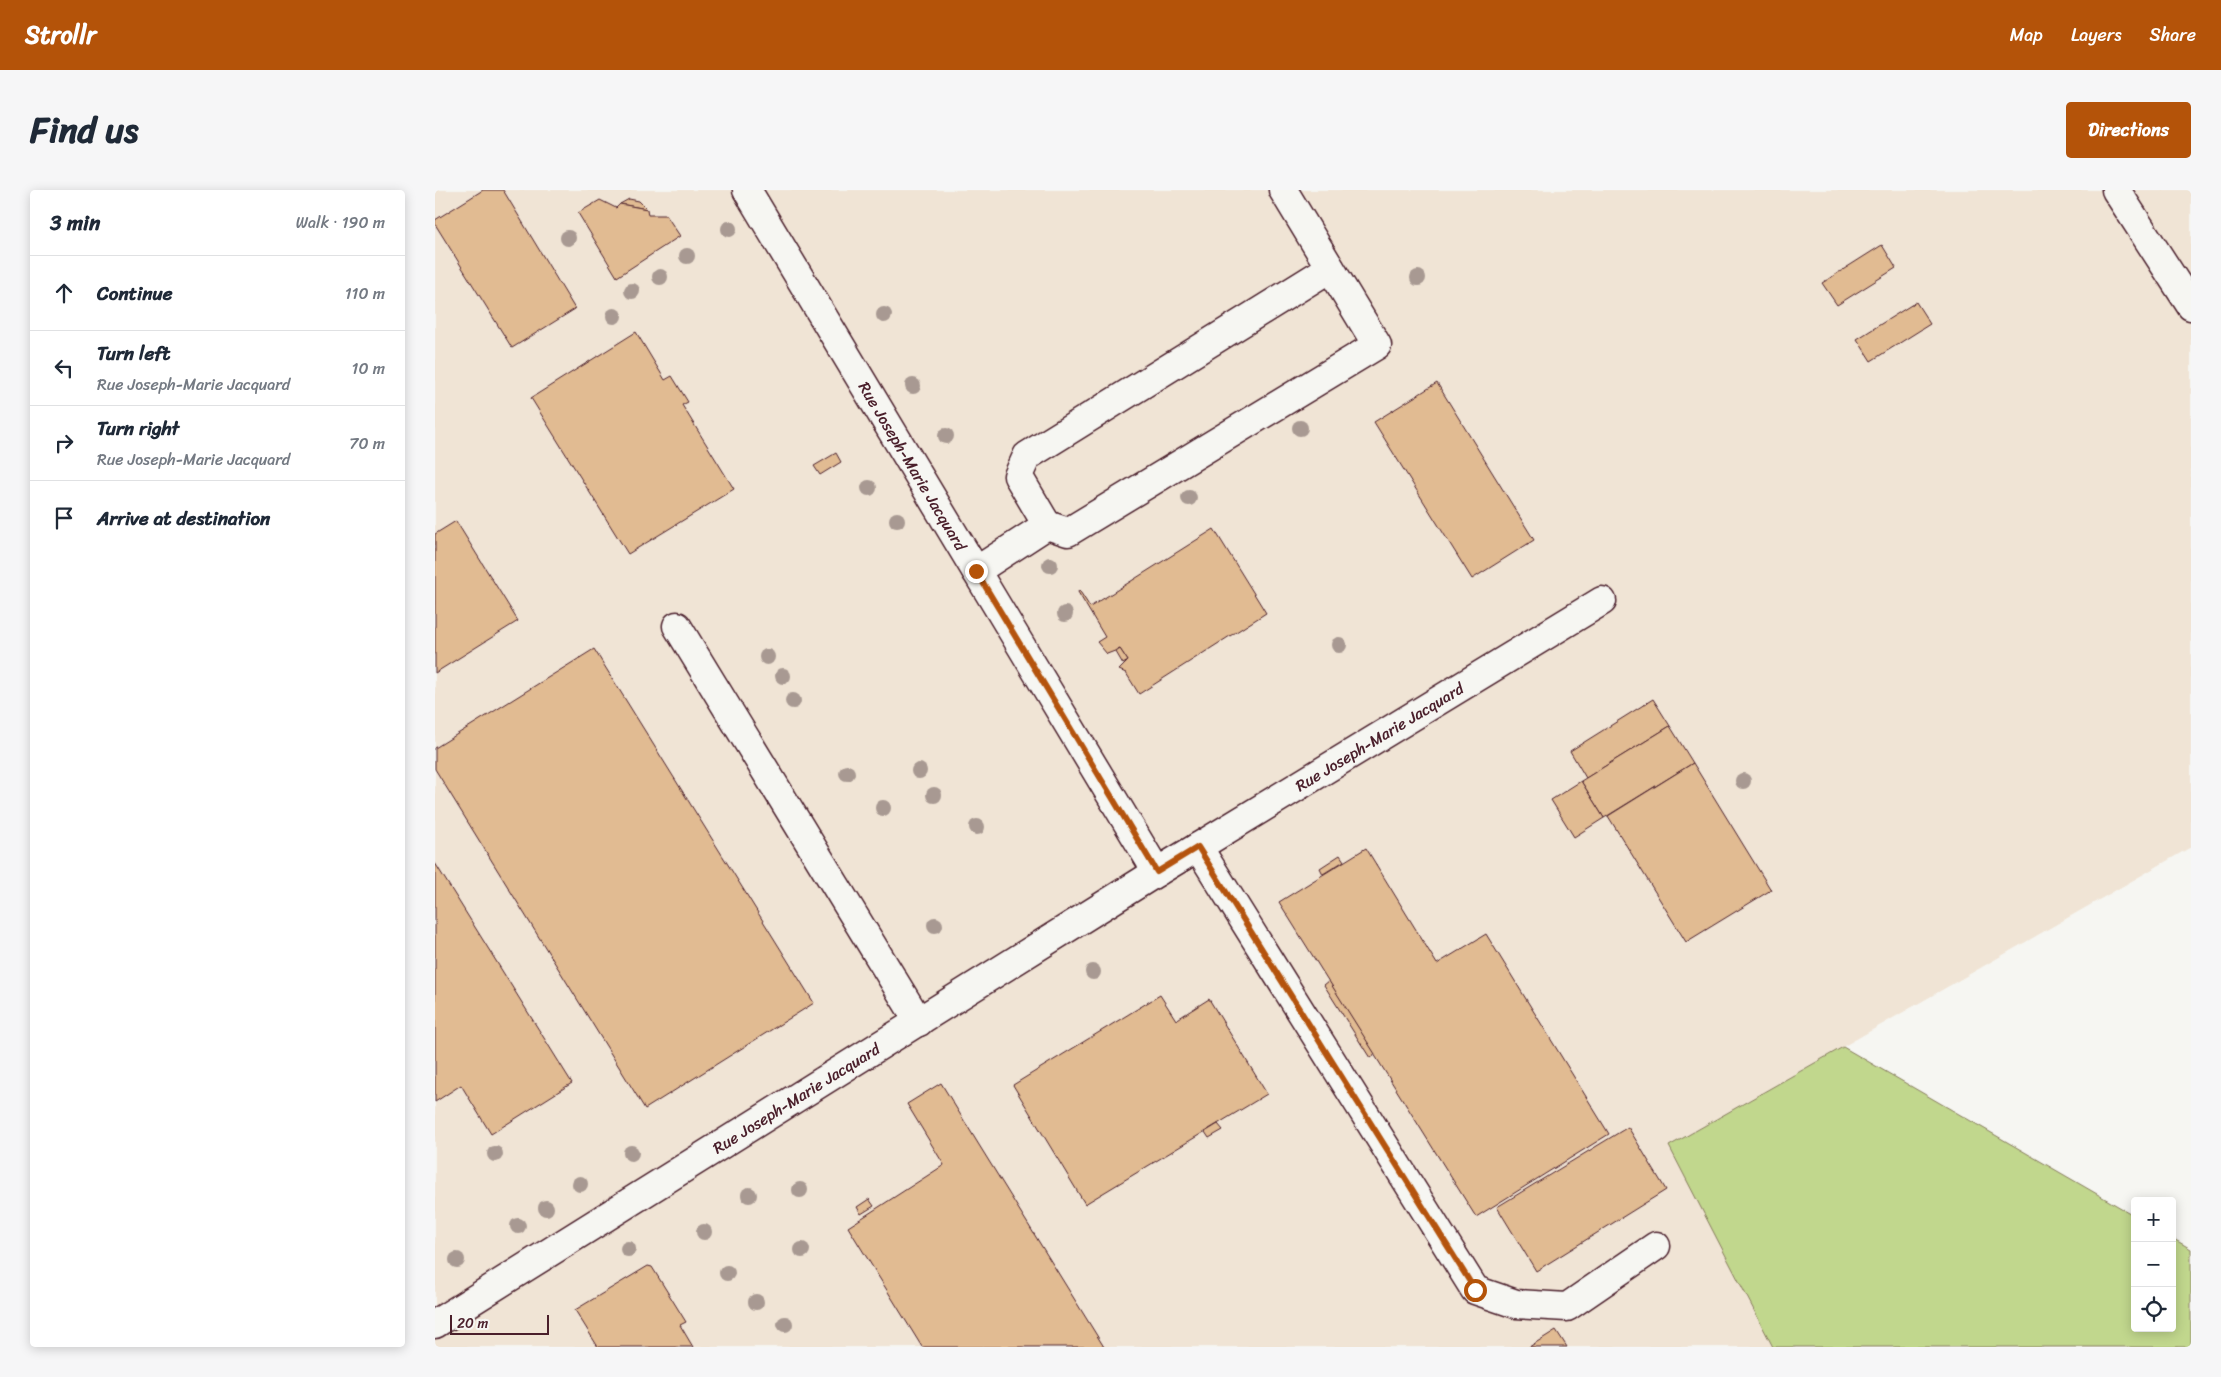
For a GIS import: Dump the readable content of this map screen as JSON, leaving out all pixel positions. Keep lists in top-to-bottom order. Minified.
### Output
{"streets":{"street":["Rue Joseph-Marie Jacquard"]},"scale_bar":"20 m","page":{"header":"Strollr","nav":["Map","Layers","Share"],"title":"Find us","buttons":"Directions","heading":["3 min","Walk · 190 m"],"list":[["Continue","110 m"],["Turn left","Rue Joseph-Marie Jacquard","10 m"],["Turn right","Rue Joseph-Marie Jacquard","70 m"],"Arrive at destination"],"map_buttons":["+","−"],"scale":"20 m"}}
